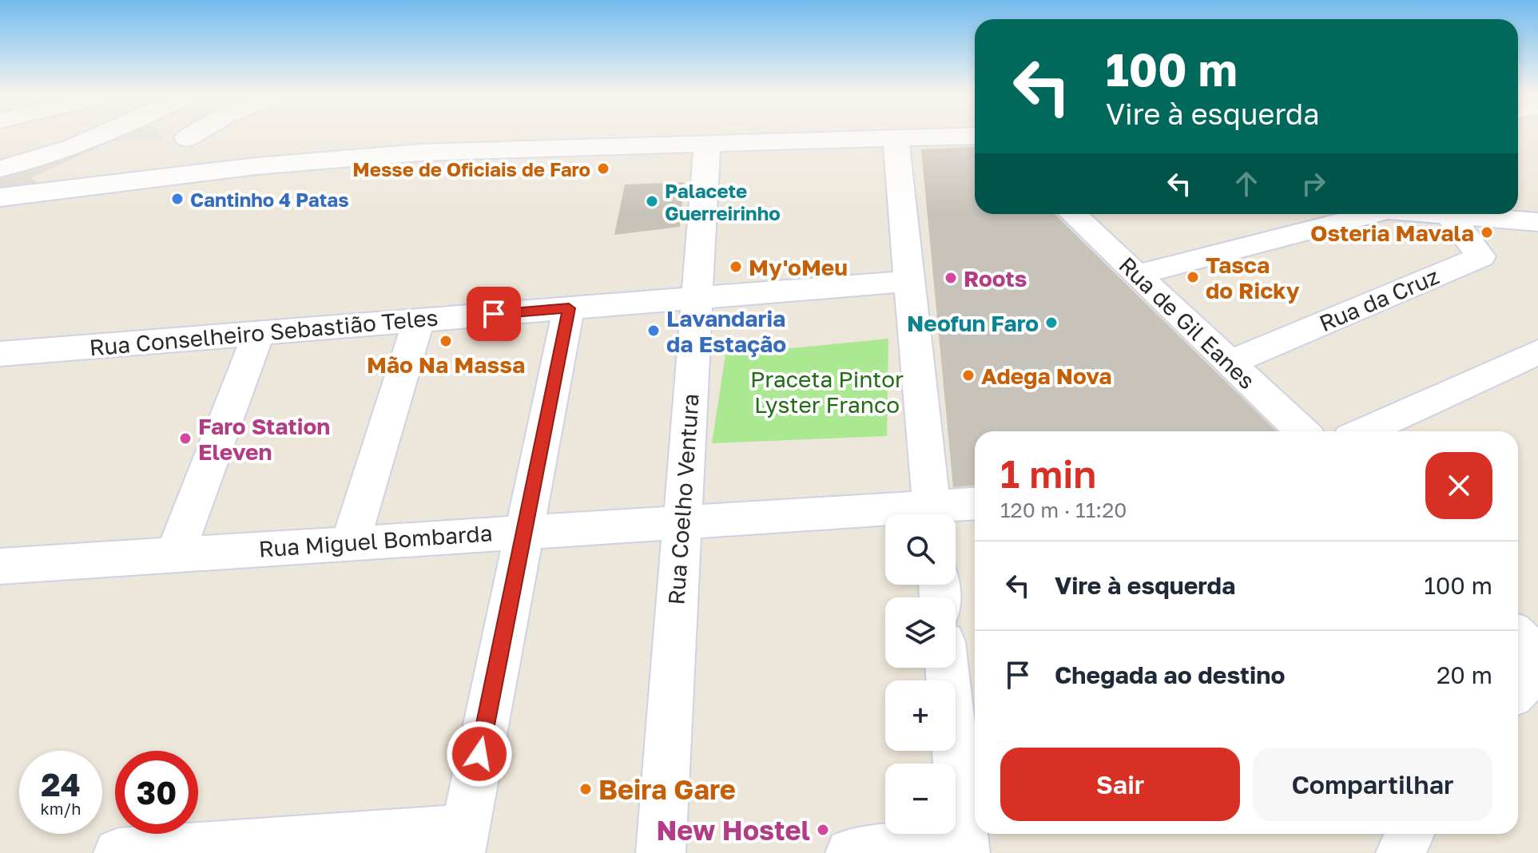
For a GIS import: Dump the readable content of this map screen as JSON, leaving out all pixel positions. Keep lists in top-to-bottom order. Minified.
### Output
{"streets":{"street":["Rua da Cruz","Rua de Gil Eanes","Rua Conselheiro Sebastião Teles","Rua Coelho Ventura","Rua Miguel Bombarda"]},"crossings":[["Rua da Cruz","Rua de Gil Eanes"],["Rua Conselheiro Sebastião Teles","Rua Coelho Ventura"],["Rua Coelho Ventura","Rua Miguel Bombarda"]],"parks":["Praceta Pintor Lyster Franco"],"places":["Messe de Oficiais de Faro","Cantinho 4 Patas","Palacete Guerreirinho","Osteria Mavala","My'oMeu","Tasca do Ricky","Roots","Neofun Faro","Lavandaria da Estação","Mão Na Massa","Adega Nova","Faro Station Eleven","Beira Gare","New Hostel"],"page":{"turn":["100 m","Vire à esquerda"],"heading":["1 min","120 m · 11:20"],"map_buttons":["+","−"],"list":[{"name":"Vire à esquerda","value":"100 m"},{"name":"Chegada ao destino","value":"20 m"}],"buttons":["Sair","Compartilhar"],"speed":"24 km/h","limit":"30"}}
